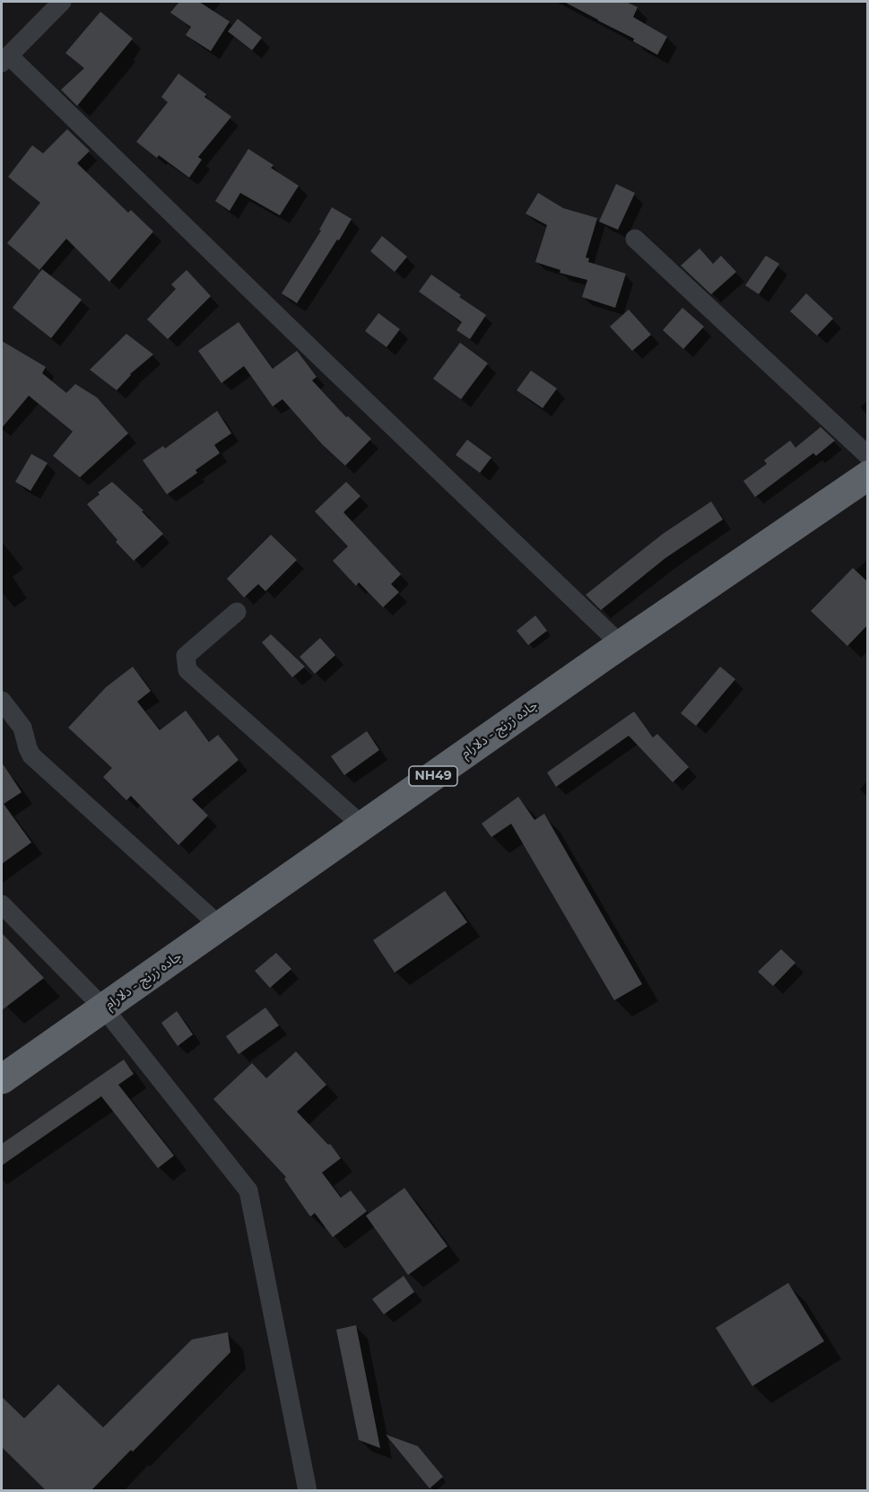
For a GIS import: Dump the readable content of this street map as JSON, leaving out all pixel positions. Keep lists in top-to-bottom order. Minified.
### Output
{"streets":{"highway":["جاده زرنج - دلارام","NH49"]}}
